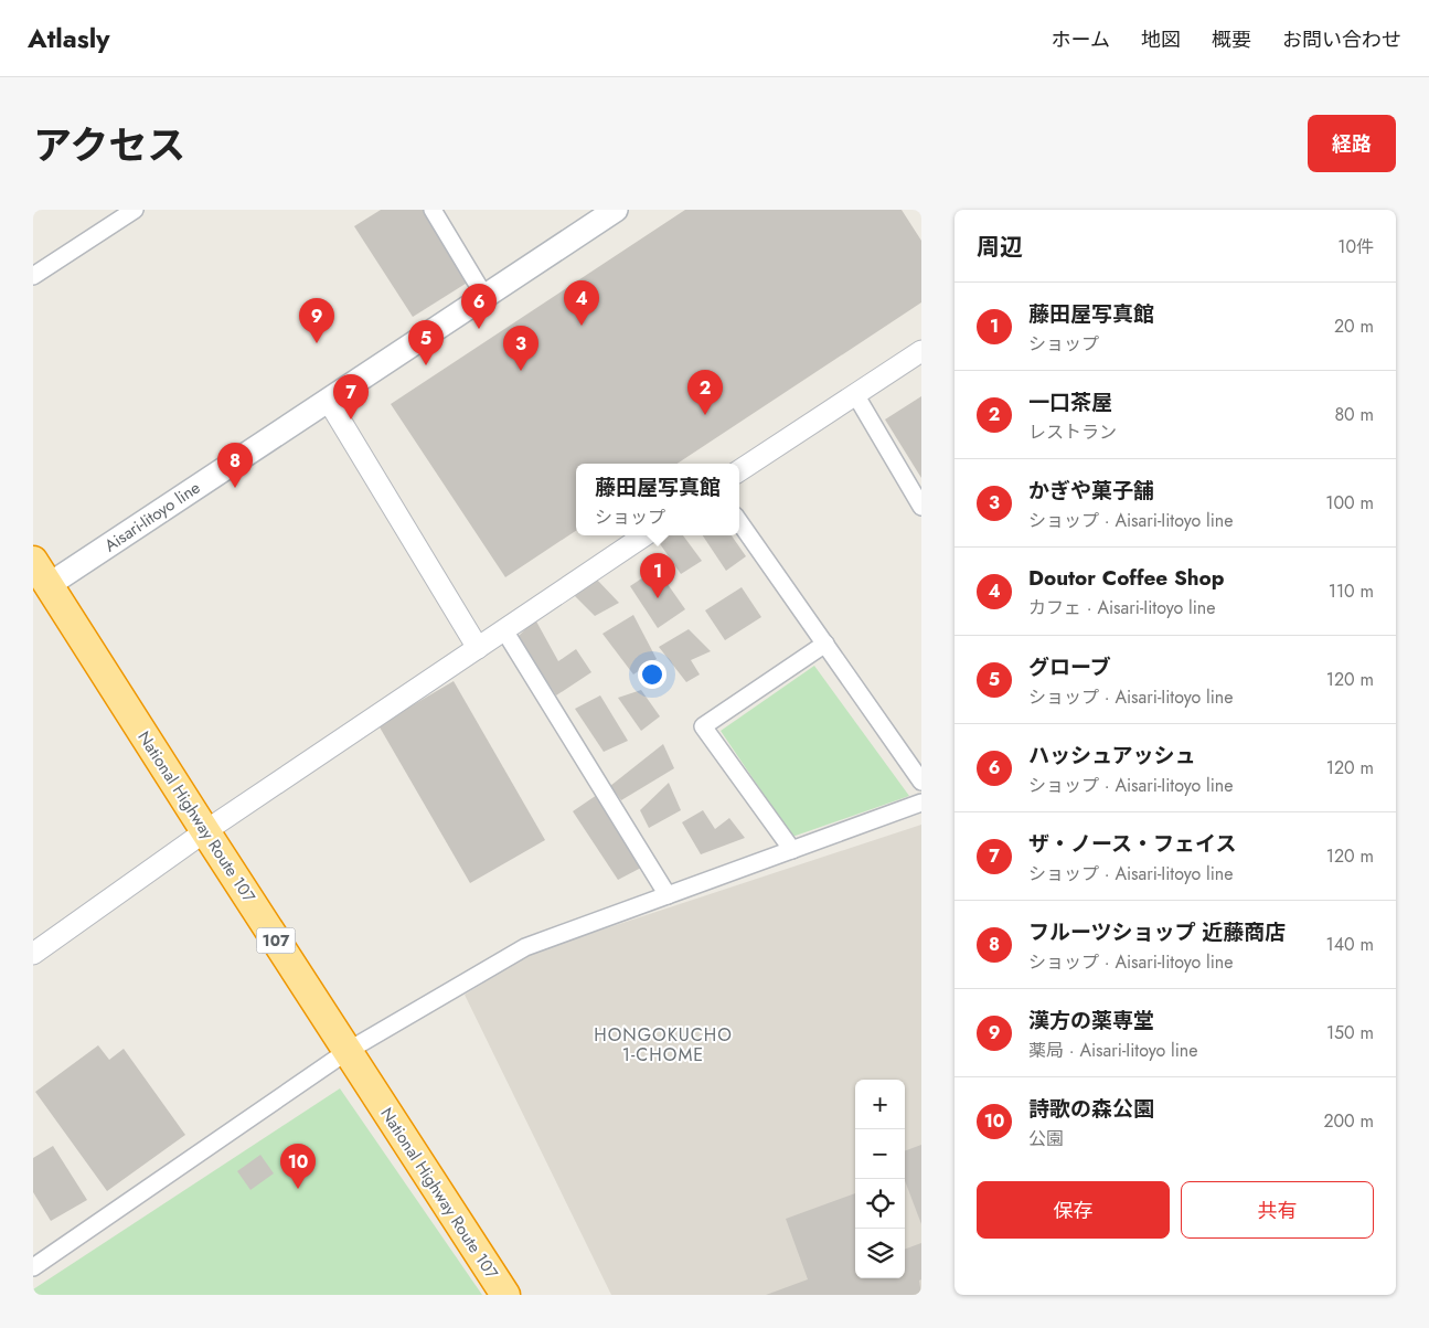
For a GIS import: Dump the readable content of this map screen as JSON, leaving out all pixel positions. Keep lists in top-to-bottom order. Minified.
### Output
{"streets":{"highway":["National Highway Route 107","107"],"main road":["Aisari-Iitoyo line"]},"crossings":[["Aisari-Iitoyo line","National Highway Route 107"]],"districts":["HONGOKUCHO 1-CHOME"],"page":{"header":"Atlasly","nav":["ホーム","地図","概要","お問い合わせ"],"title":"アクセス","buttons":["経路",["保存","共有"]],"heading":["周辺","10件"],"pins":["4","6","9","5","3","2","7","8","1","10"],"list":[{"mark":"1","name":"藤田屋写真館","note":"ショップ","value":"20 m"},{"mark":"2","name":"一口茶屋","note":"レストラン","value":"80 m"},{"mark":"3","name":"かぎや菓子舗","note":"ショップ · Aisari-Iitoyo line","value":"100 m"},{"mark":"4","name":"Doutor Coffee Shop","note":"カフェ · Aisari-Iitoyo line","value":"110 m"},{"mark":"5","name":"グローブ","note":"ショップ · Aisari-Iitoyo line","value":"120 m"},{"mark":"6","name":"ハッシュアッシュ","note":"ショップ · Aisari-Iitoyo line","value":"120 m"},{"mark":"7","name":"ザ・ノース・フェイス","note":"ショップ · Aisari-Iitoyo line","value":"120 m"},{"mark":"8","name":"フルーツショップ 近藤商店","note":"ショップ · Aisari-Iitoyo line","value":"140 m"},{"mark":"9","name":"漢方の薬専堂","note":"薬局 · Aisari-Iitoyo line","value":"150 m"},{"mark":"10","name":"詩歌の森公園","note":"公園","value":"200 m"}],"popup":["藤田屋写真館","ショップ"],"map_buttons":["+","−"]}}
